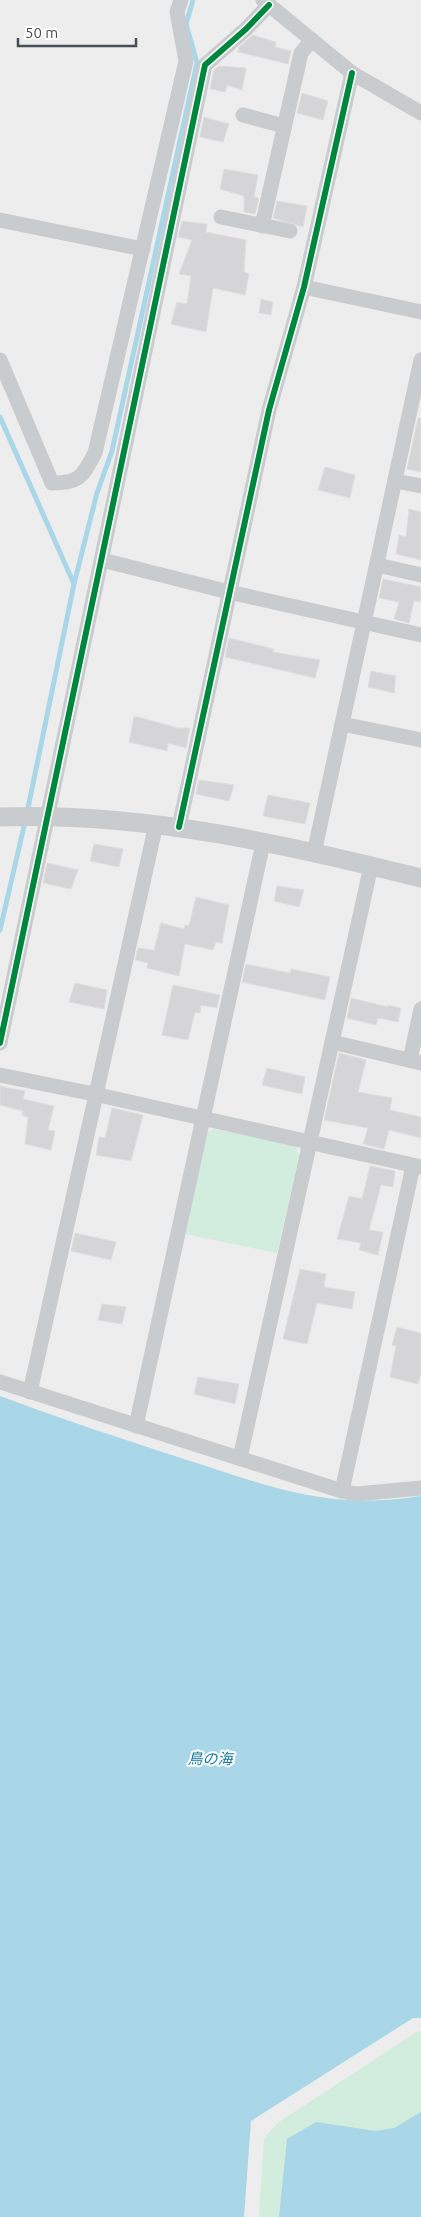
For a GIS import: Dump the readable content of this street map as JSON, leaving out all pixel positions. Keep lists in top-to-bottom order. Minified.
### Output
{"water":["鳥の海"],"scale_bar":"50 m"}
